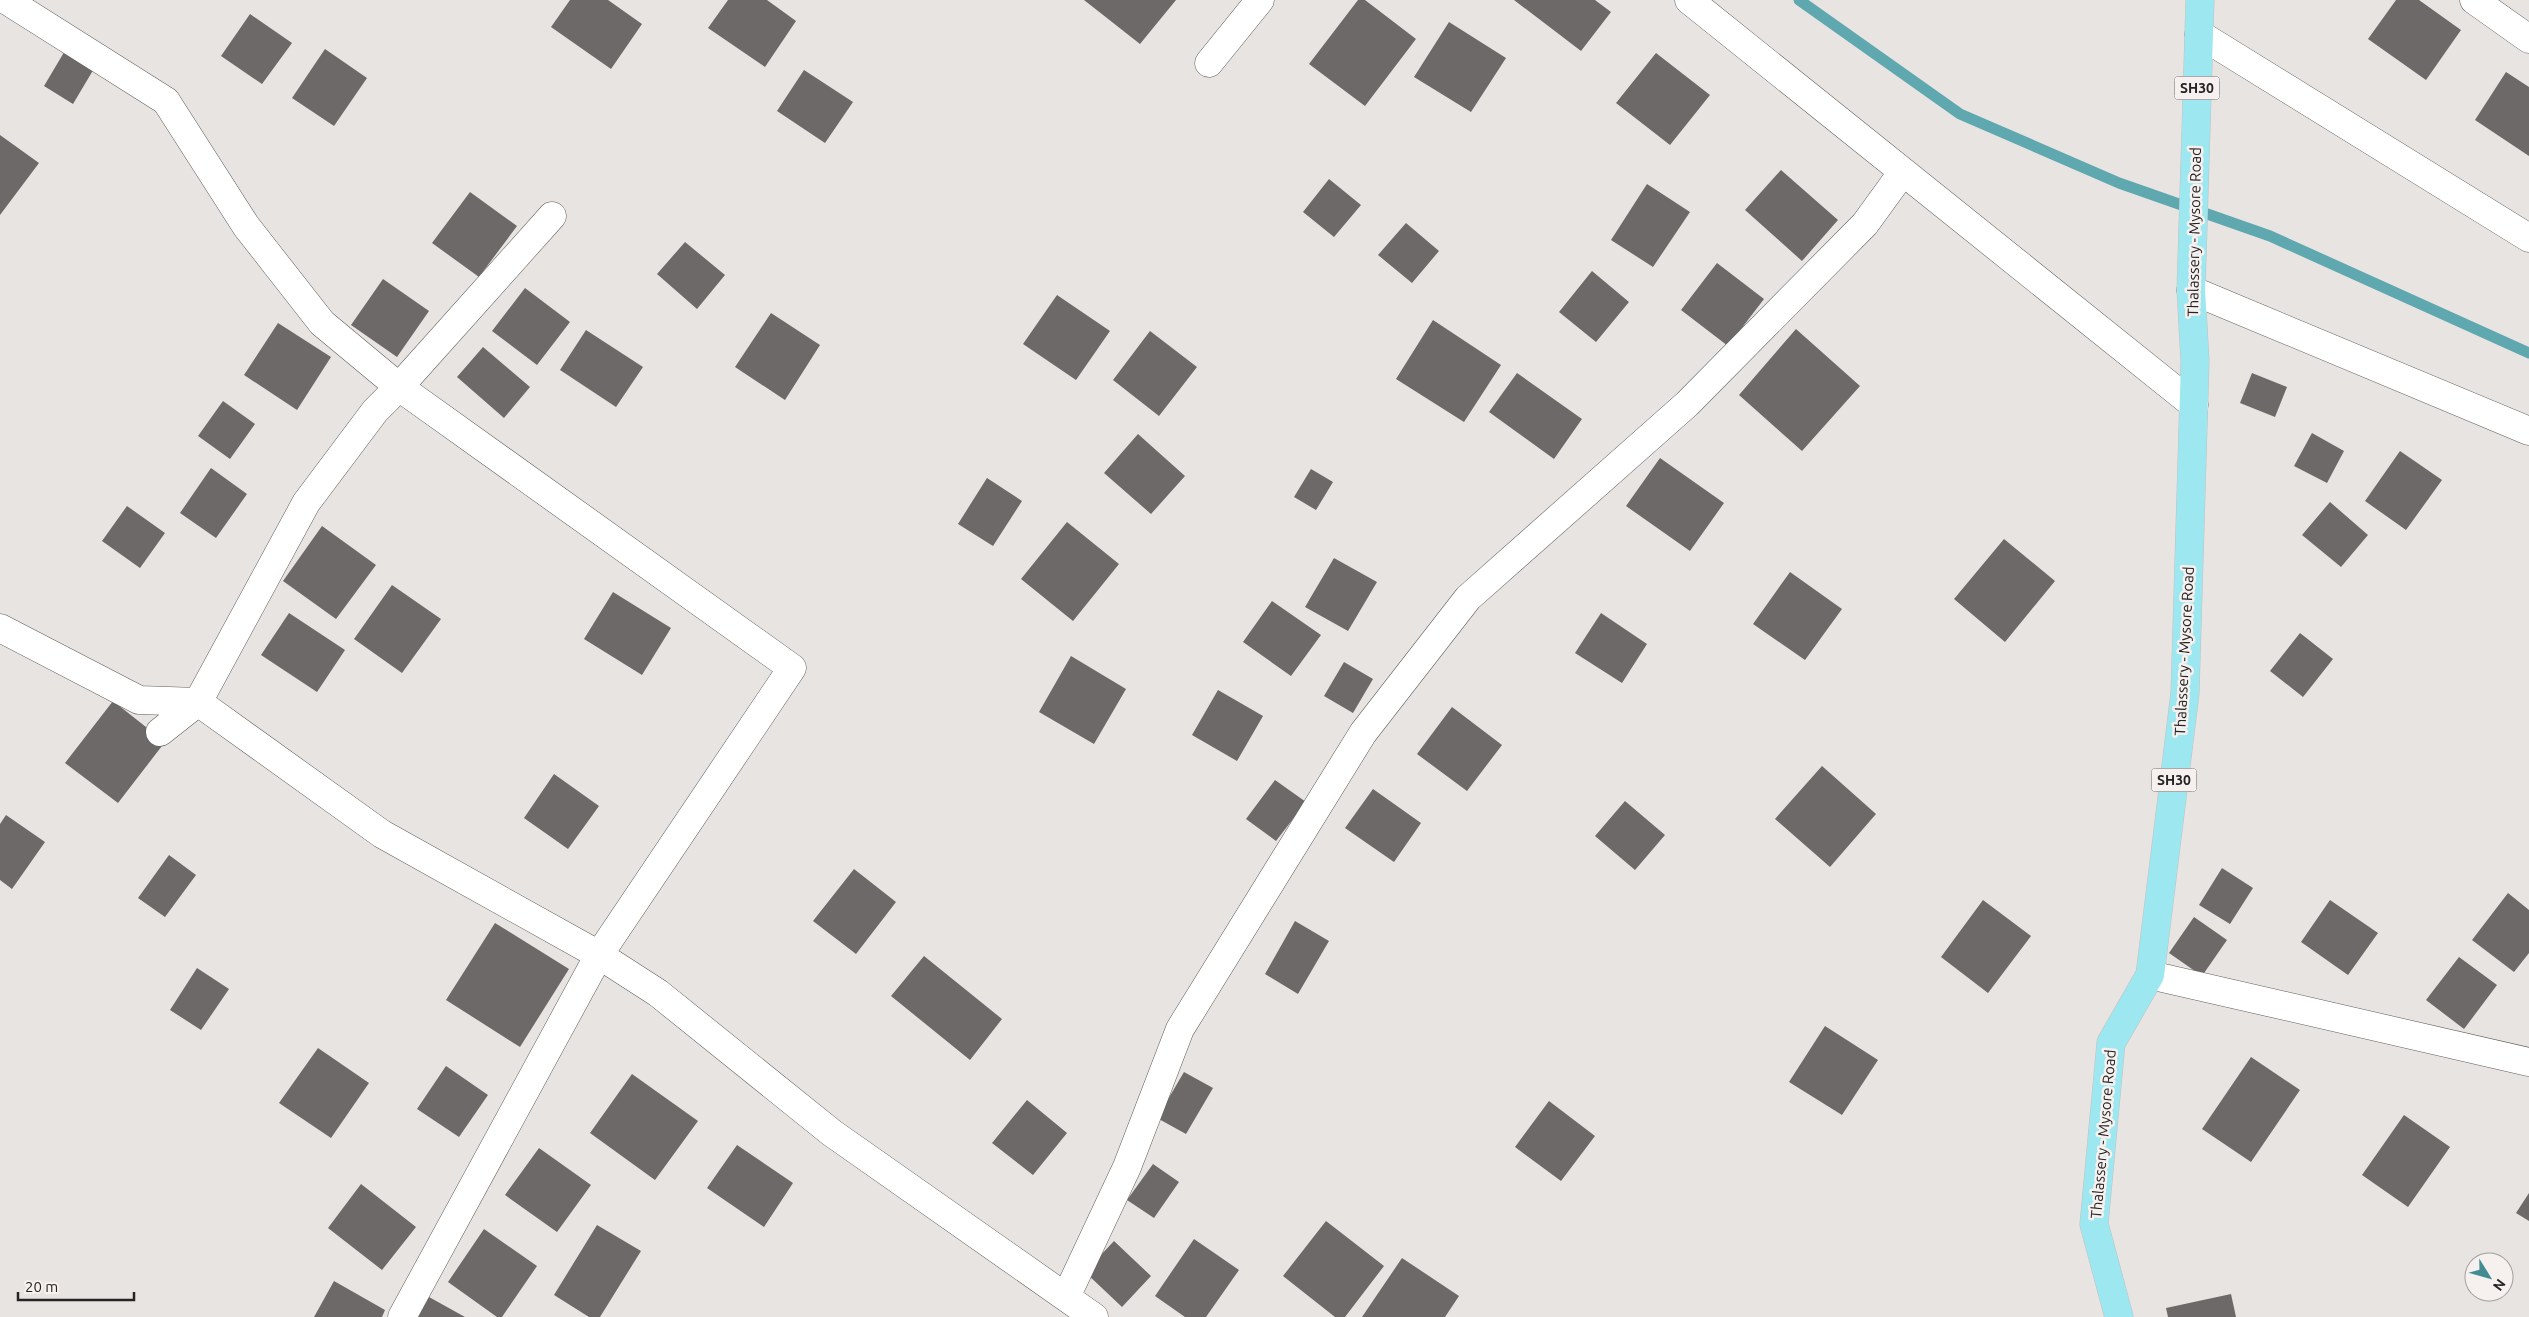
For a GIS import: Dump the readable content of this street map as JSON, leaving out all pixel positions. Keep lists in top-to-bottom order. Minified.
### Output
{"streets":{"main road":["SH30","Thalassery - Mysore Road"]},"scale_bar":"20 m","north":"bottom right"}
